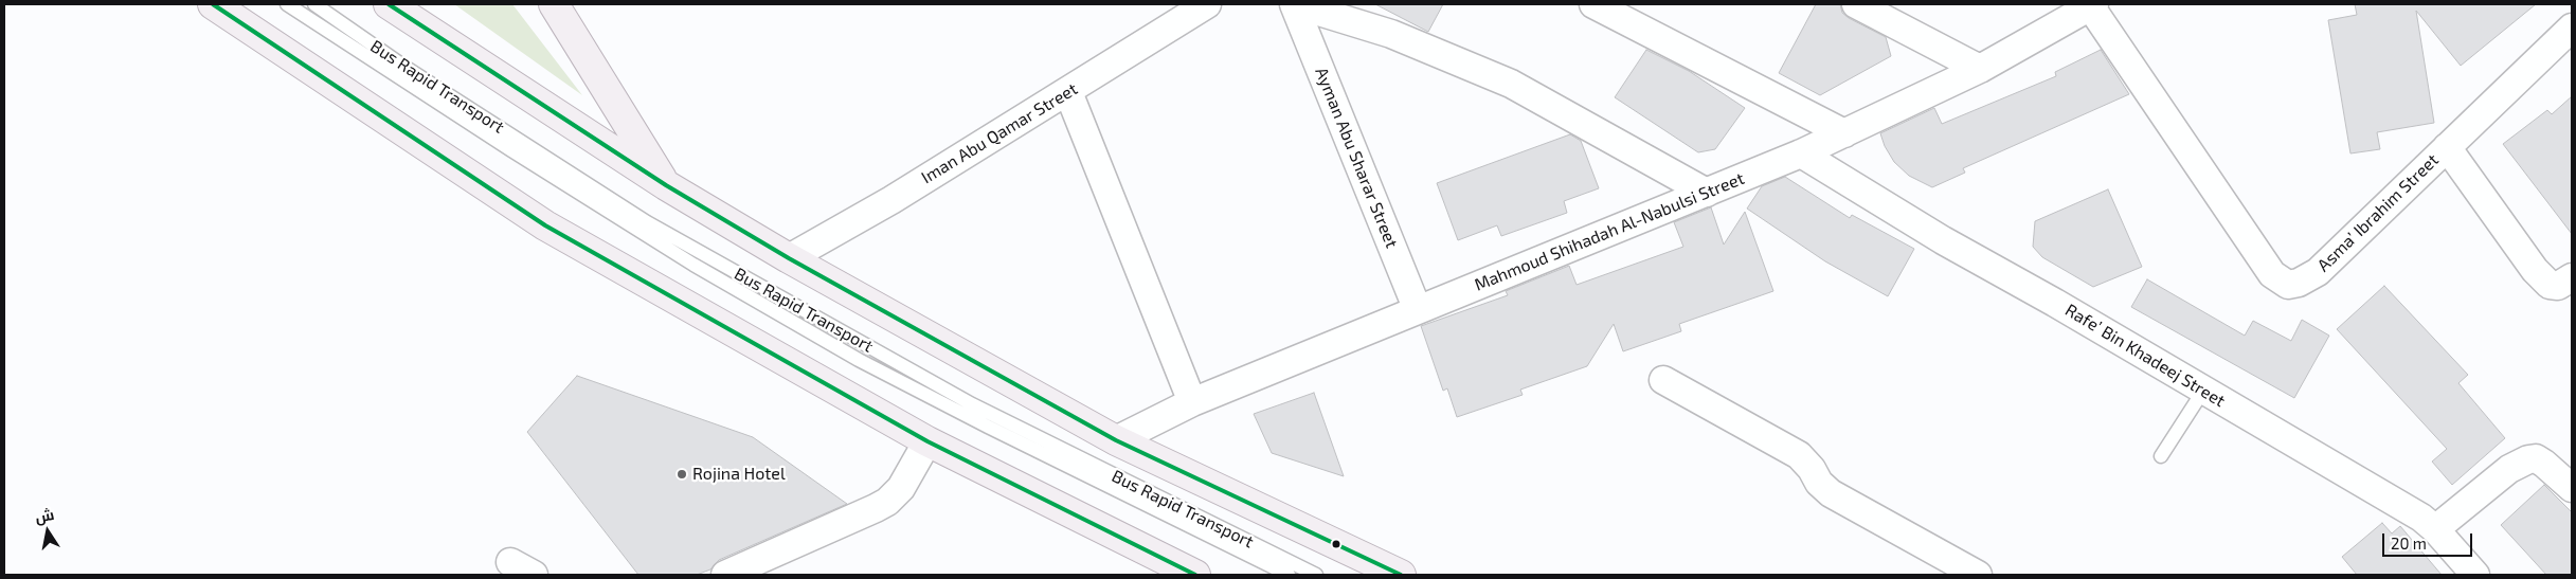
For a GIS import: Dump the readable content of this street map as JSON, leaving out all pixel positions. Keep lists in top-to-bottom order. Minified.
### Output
{"streets":{"street":["Iman Abu Qamar Street","Ayman Abu Sharar Street","Asma’ Ibrahim Street","Mahmoud Shihadah Al-Nabulsi Street","Rafe’ Bin Khadeej Street"],"lane":["Bus Rapid Transport"]},"crossings":[["Ayman Abu Sharar Street","Mahmoud Shihadah Al-Nabulsi Street"],["Asma’ Ibrahim Street","Mahmoud Shihadah Al-Nabulsi Street"],["Mahmoud Shihadah Al-Nabulsi Street","Rafe’ Bin Khadeej Street"]],"places":["Rojina Hotel"],"scale_bar":"20 m","north":"top"}
